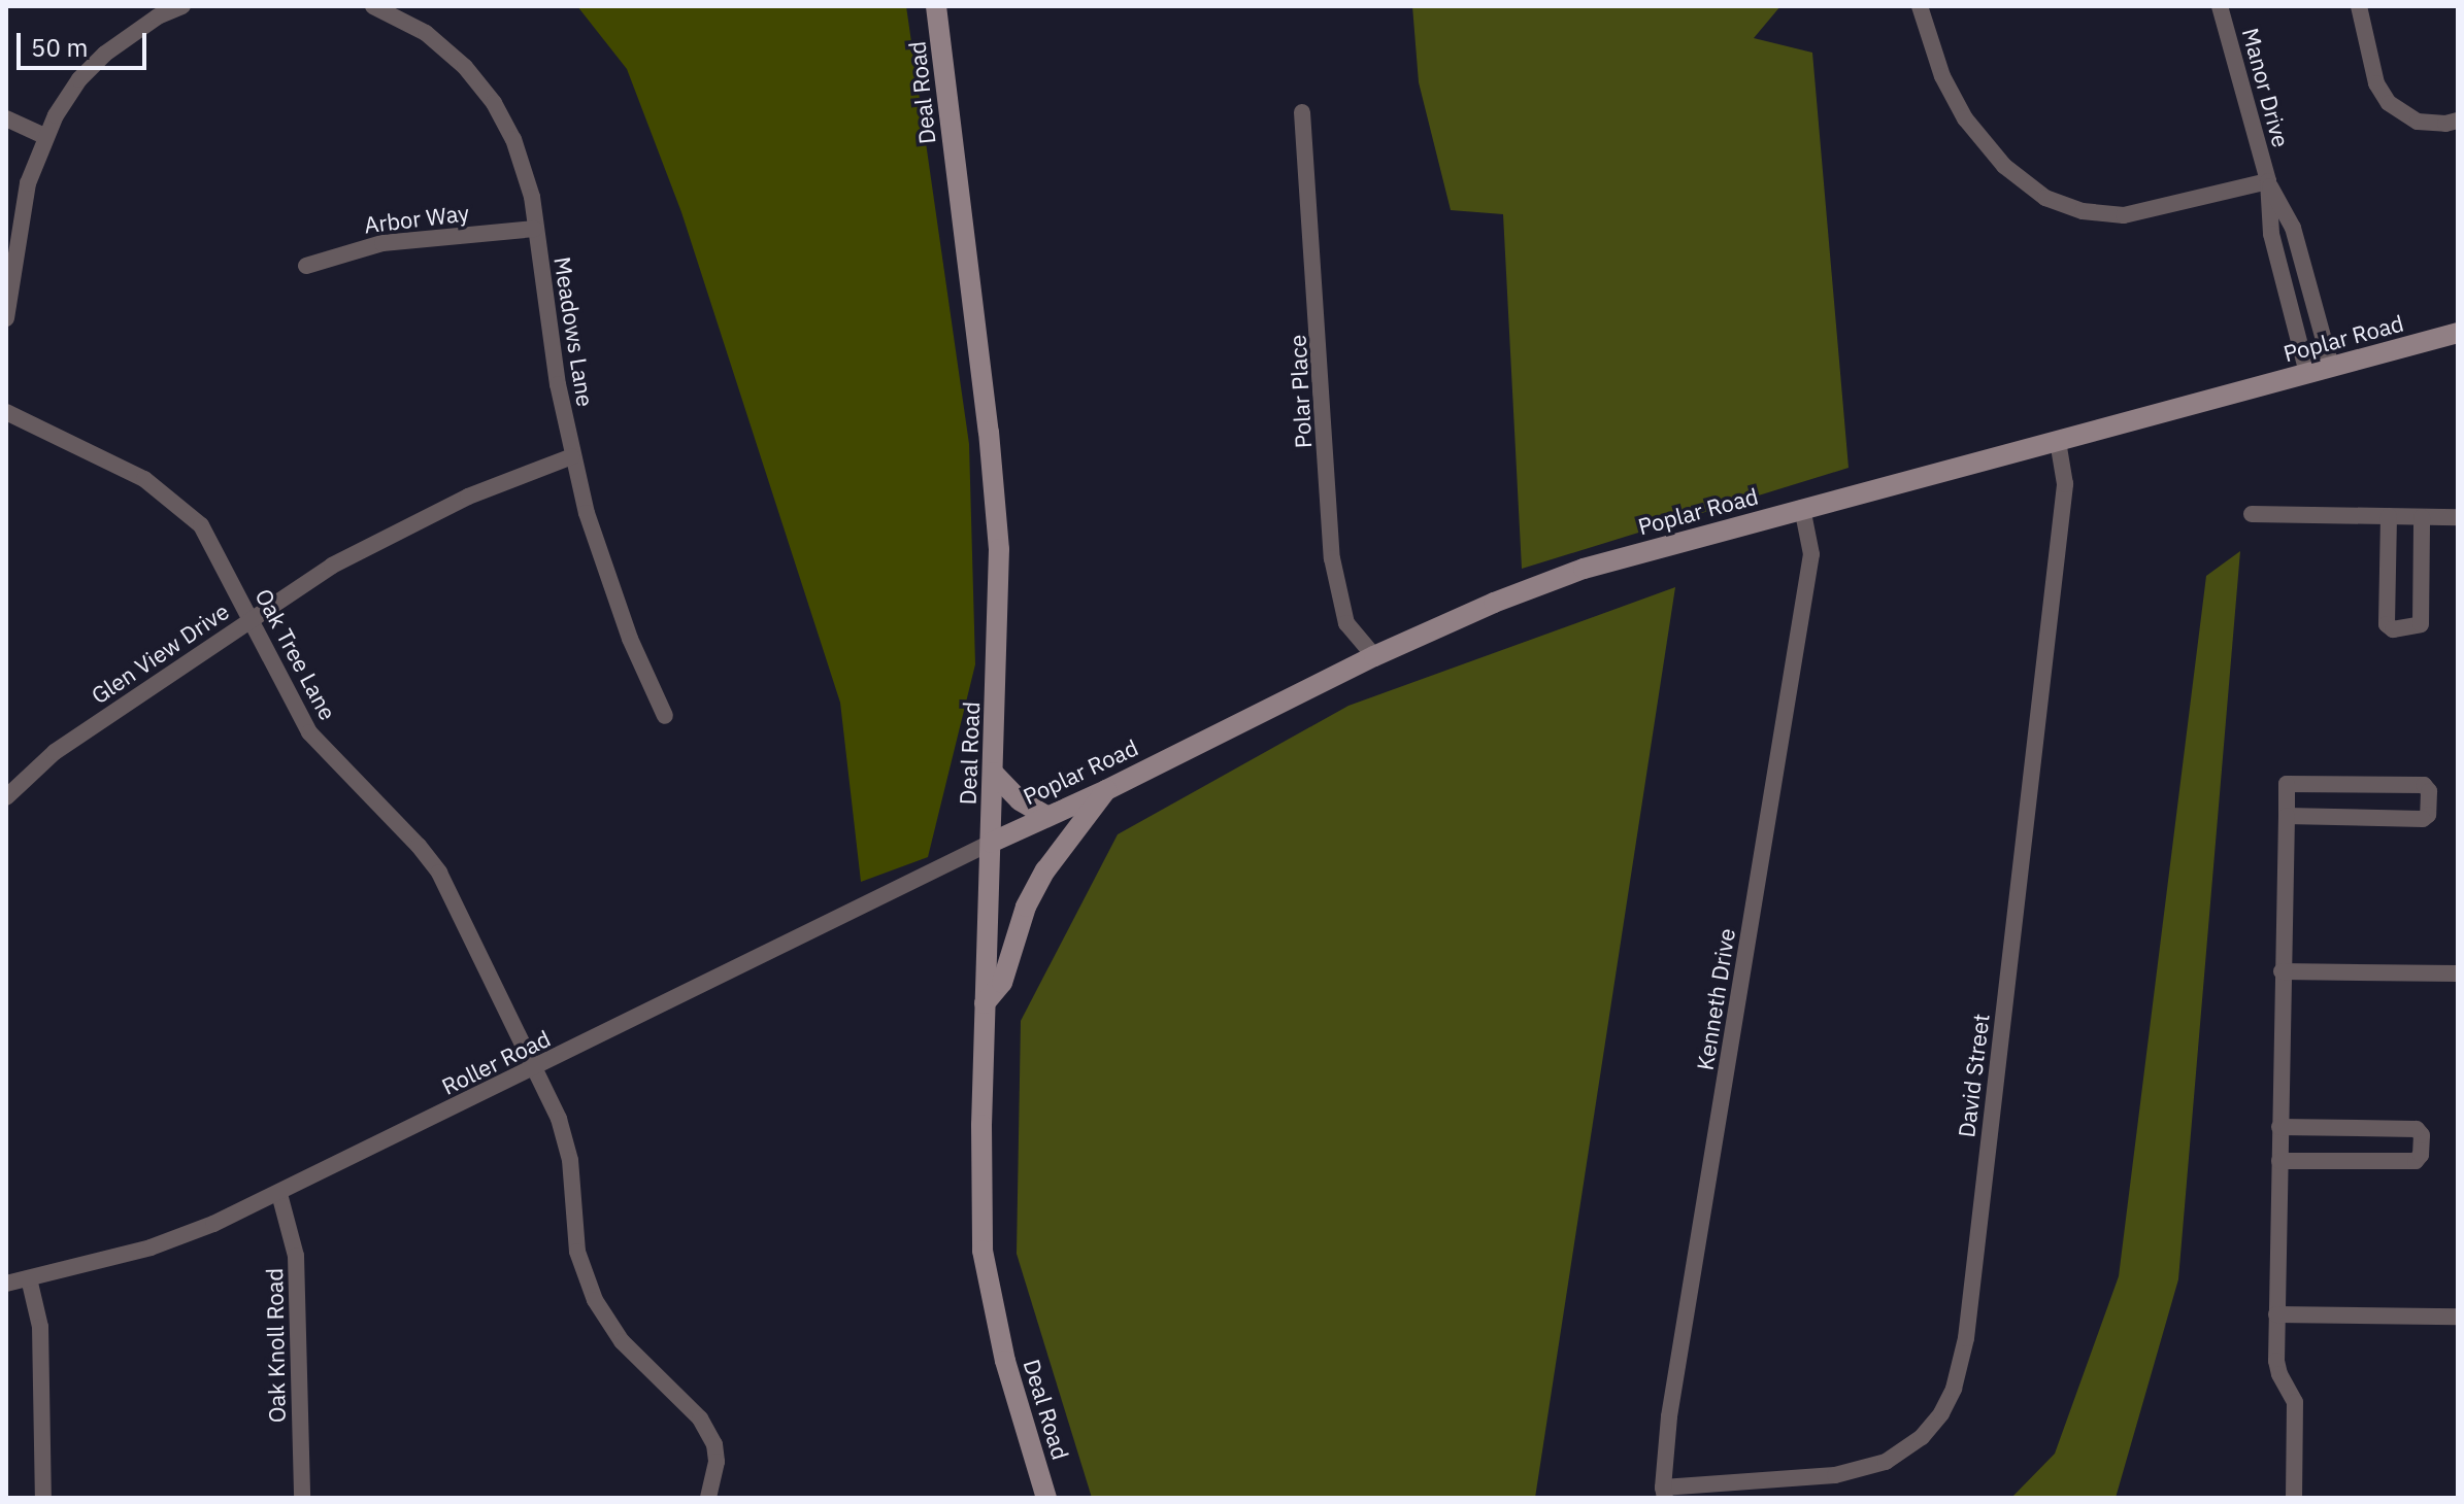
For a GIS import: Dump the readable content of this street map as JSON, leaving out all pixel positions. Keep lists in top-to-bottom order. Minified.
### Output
{"streets":{"street":["Manor Drive","Deal Road","Arbor Way","Meadows Lane","Poplar Road","Polar Place","Glen View Drive","Oak Tree Lane","Kenneth Drive","Roller Road","David Street","Oak Knoll Road"]},"crossings":[["Manor Drive","Poplar Road"],["Deal Road","Poplar Road"],["Deal Road","Roller Road"],["Arbor Way","Meadows Lane"],["Meadows Lane","Glen View Drive"],["Poplar Road","Polar Place"],["Poplar Road","Kenneth Drive"],["Poplar Road","Roller Road"],["Poplar Road","David Street"],["Glen View Drive","Oak Tree Lane"],["Oak Tree Lane","Roller Road"],["Kenneth Drive","David Street"],["Roller Road","Oak Knoll Road"]],"scale_bar":"50 m"}
